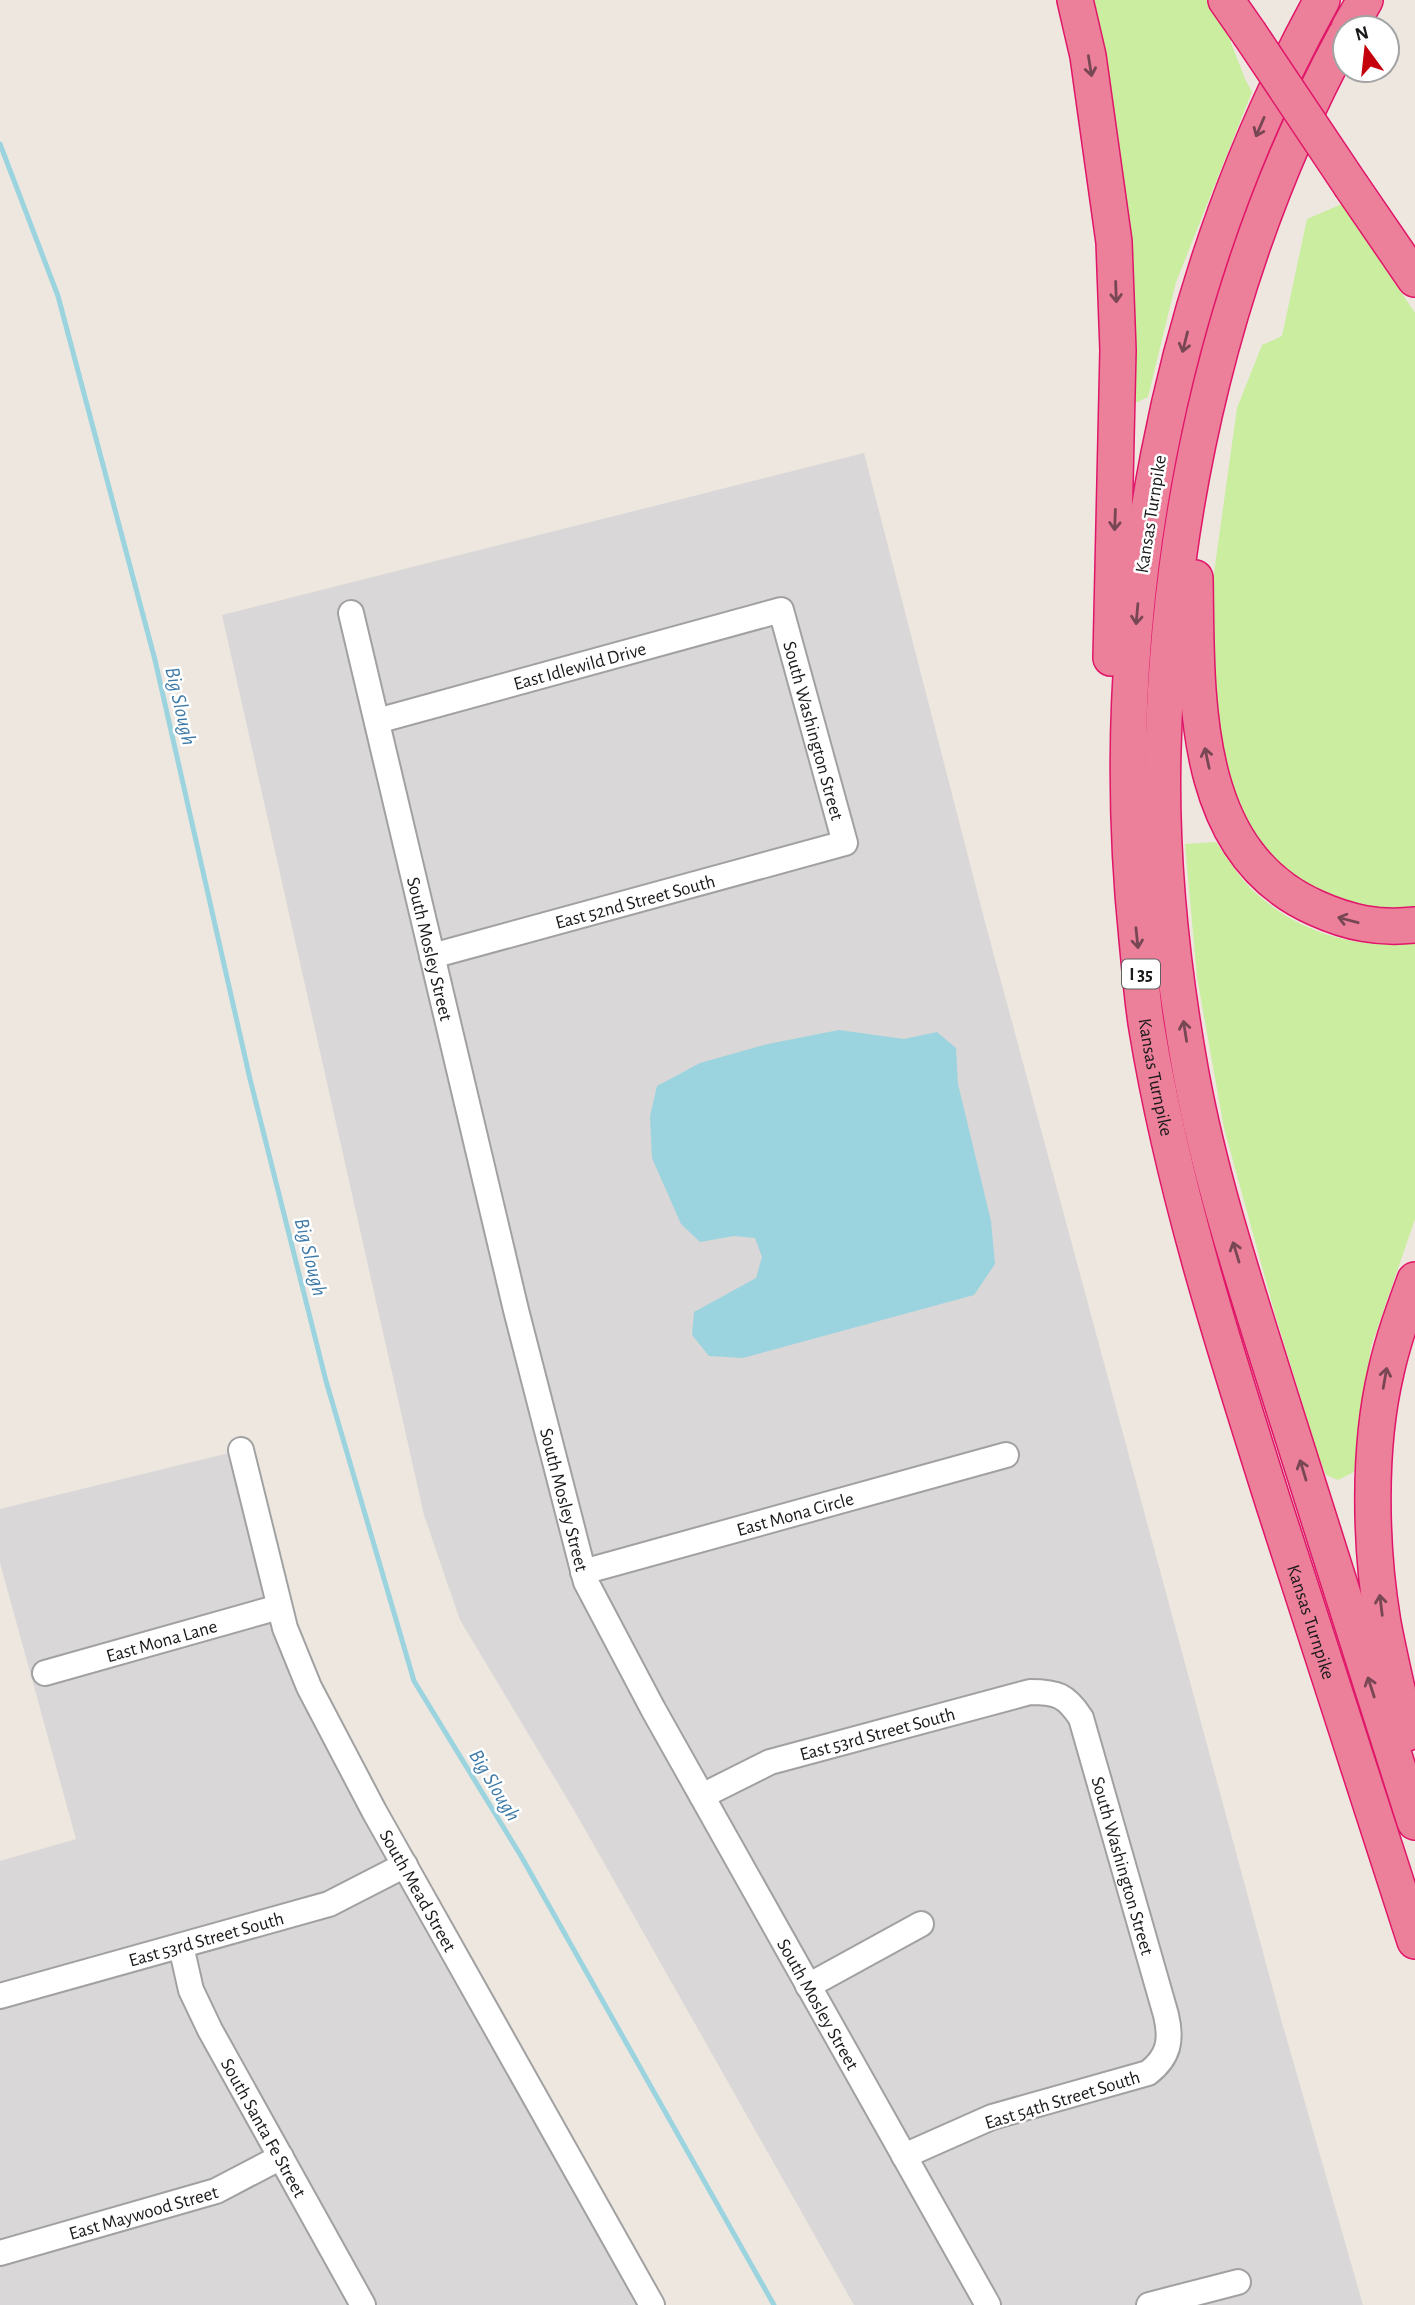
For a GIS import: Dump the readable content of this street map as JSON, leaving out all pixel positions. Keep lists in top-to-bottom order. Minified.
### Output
{"streets":{"highway":["Kansas Turnpike","I 35"],"street":["East Idlewild Drive","South Washington Street","East 52nd Street South","South Mosley Street","East Mona Circle","East Mona Lane","East 53rd Street South","South Mead Street","East 54th Street South","South Santa Fe Street","East Maywood Street"]},"crossings":[["East Idlewild Drive","South Washington Street"],["East Idlewild Drive","South Mosley Street"],["South Washington Street","East 52nd Street South"],["South Washington Street","East 53rd Street South"],["South Washington Street","East 54th Street South"],["East 52nd Street South","South Mosley Street"],["South Mosley Street","East Mona Circle"],["South Mosley Street","East 53rd Street South"],["South Mosley Street","East 54th Street South"],["East Mona Lane","South Mead Street"],["East 53rd Street South","South Mead Street"],["East 53rd Street South","South Santa Fe Street"],["South Santa Fe Street","East Maywood Street"]],"water":["Big Slough"],"north":"top"}
